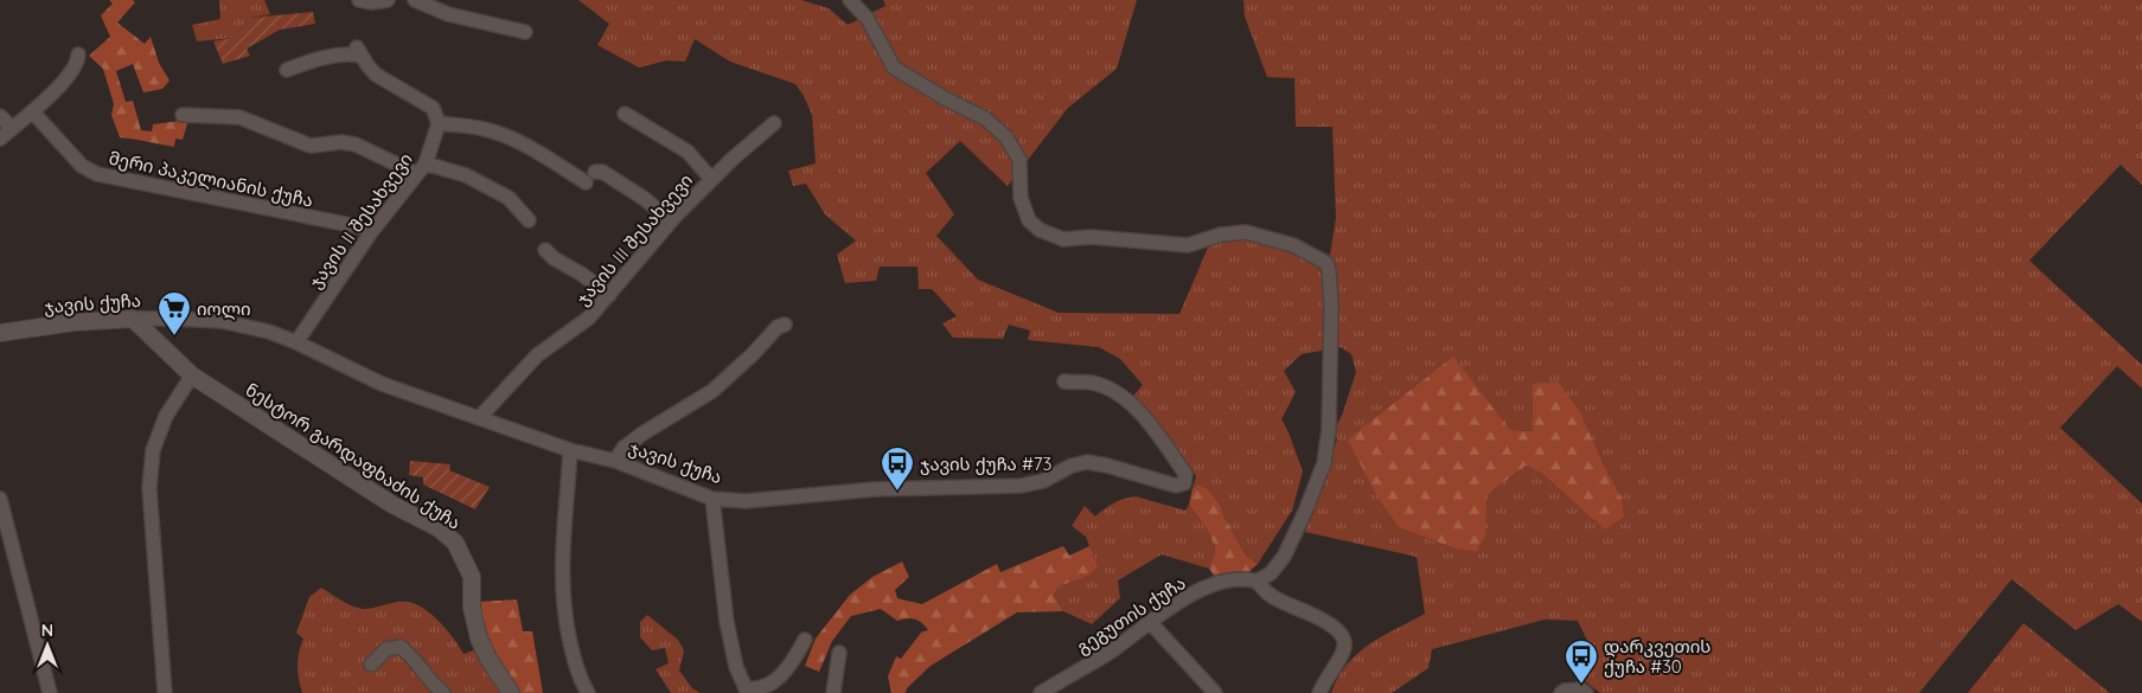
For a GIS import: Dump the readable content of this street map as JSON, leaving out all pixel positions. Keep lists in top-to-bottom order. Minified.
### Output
{"streets":{"street":["მერი პაკელიანის ქუჩა","ჯავის II შესახვევი","ჯავის III შესახვევი","ჯავის ქუჩა","ნესტორ გარდაფხაძის ქუჩა","გეგუთის ქუჩა"]},"crossings":[["მერი პაკელიანის ქუჩა","ჯავის II შესახვევი"],["ჯავის II შესახვევი","ჯავის ქუჩა"],["ჯავის III შესახვევი","ჯავის ქუჩა"],["ჯავის ქუჩა","ნესტორ გარდაფხაძის ქუჩა"]],"places":{"supermarket":["იოლი"],"bus stop":["ჯავის ქუჩა #73","დარკვეთის ქუჩა #30"]},"north":"top"}
